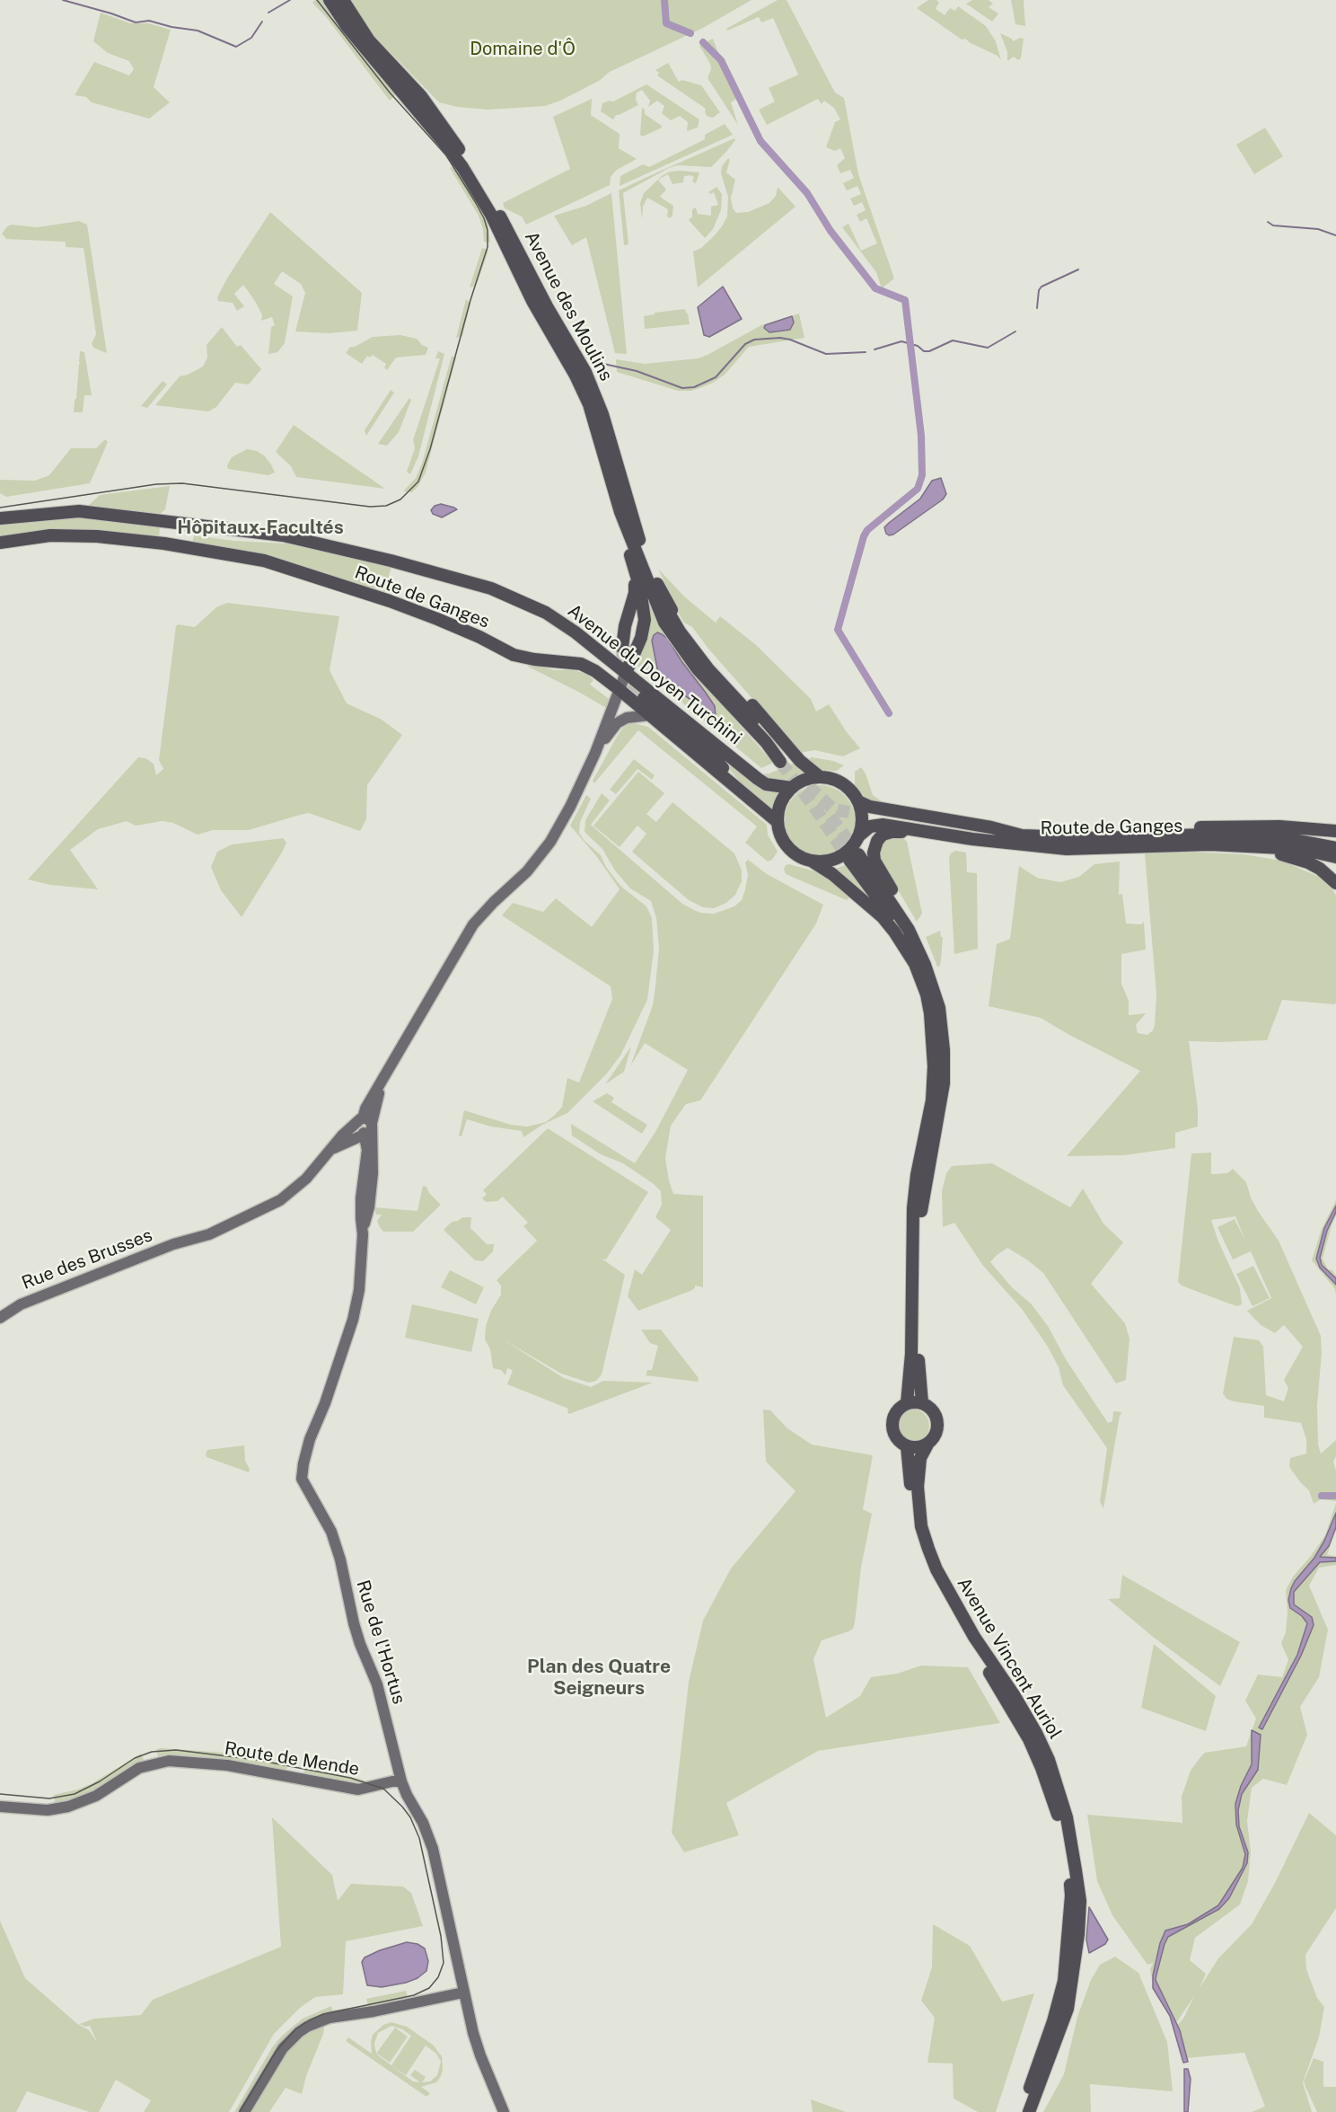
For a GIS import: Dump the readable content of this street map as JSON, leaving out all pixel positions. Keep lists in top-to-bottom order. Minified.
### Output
{"streets":{"main road":["Avenue des Moulins","Route de Ganges","Avenue du Doyen Turchini","Rue des Brusses","Rue de l'Hortus","Avenue Vincent Auriol","Route de Mende"]},"crossings":[["Avenue des Moulins","Avenue du Doyen Turchini"],["Route de Ganges","Avenue du Doyen Turchini"],["Rue des Brusses","Rue de l'Hortus"],["Rue de l'Hortus","Route de Mende"]],"districts":["Hôpitaux-Facultés","Plan des Quatre Seigneurs"],"parks":["Domaine d'Ô"]}
